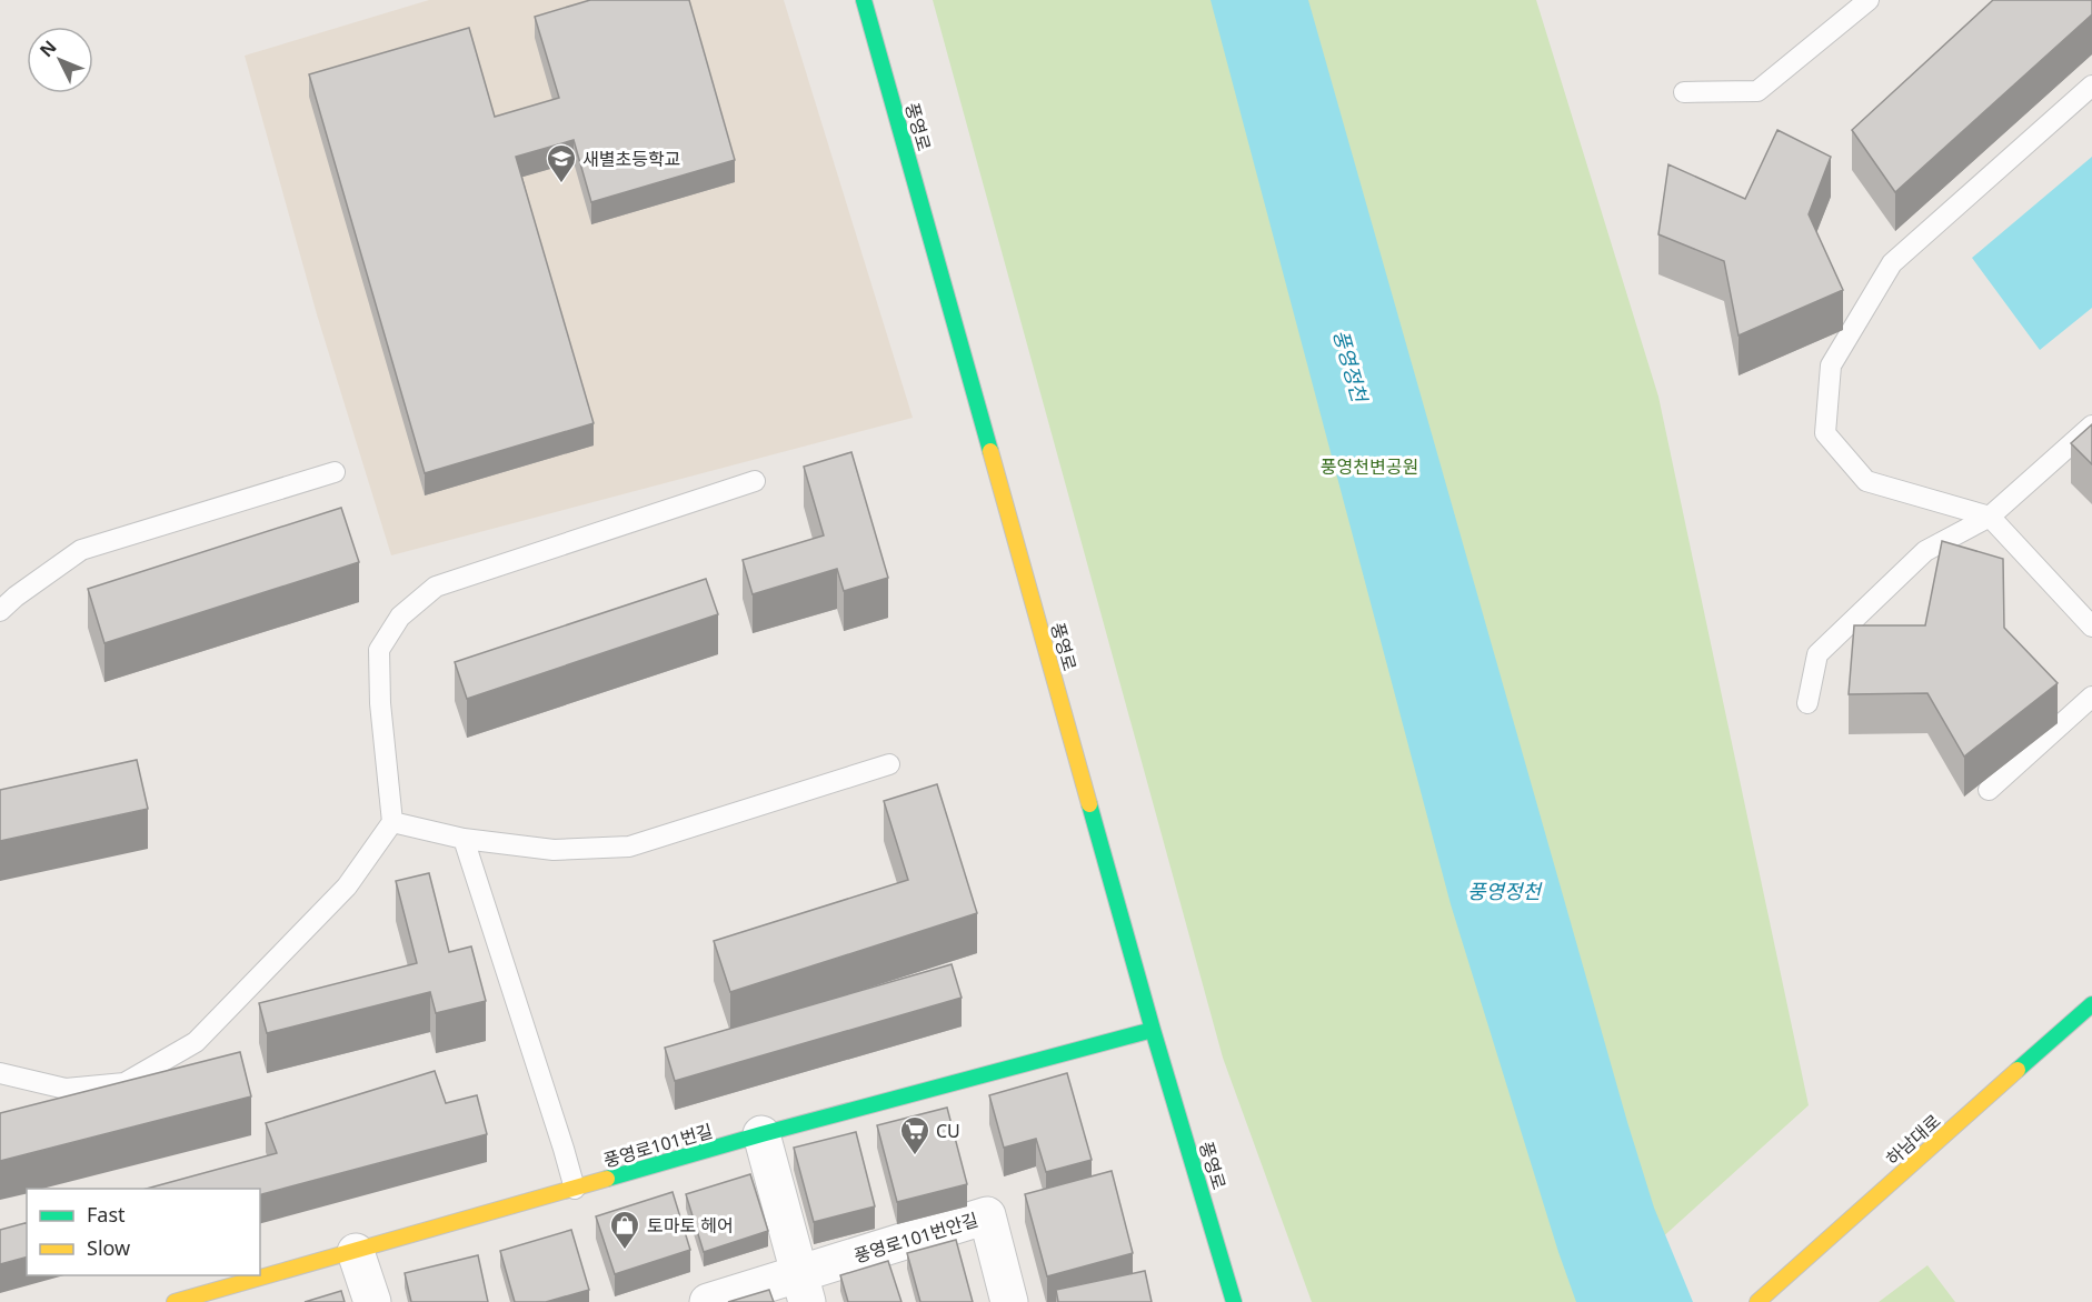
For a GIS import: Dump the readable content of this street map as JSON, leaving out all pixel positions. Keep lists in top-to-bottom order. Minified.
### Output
{"streets":{"main road":["풍영로","하남대로","풍영로101번길"],"street":["풍영로101번안길"]},"crossings":[["풍영로","풍영로101번길"]],"water":["풍영정천"],"parks":["풍영천변공원"],"places":{"school or university":["새별초등학교"],"supermarket":["CU"],"shop":["토마토 헤어"]},"legend":["Fast","Slow"],"north":"top left"}
